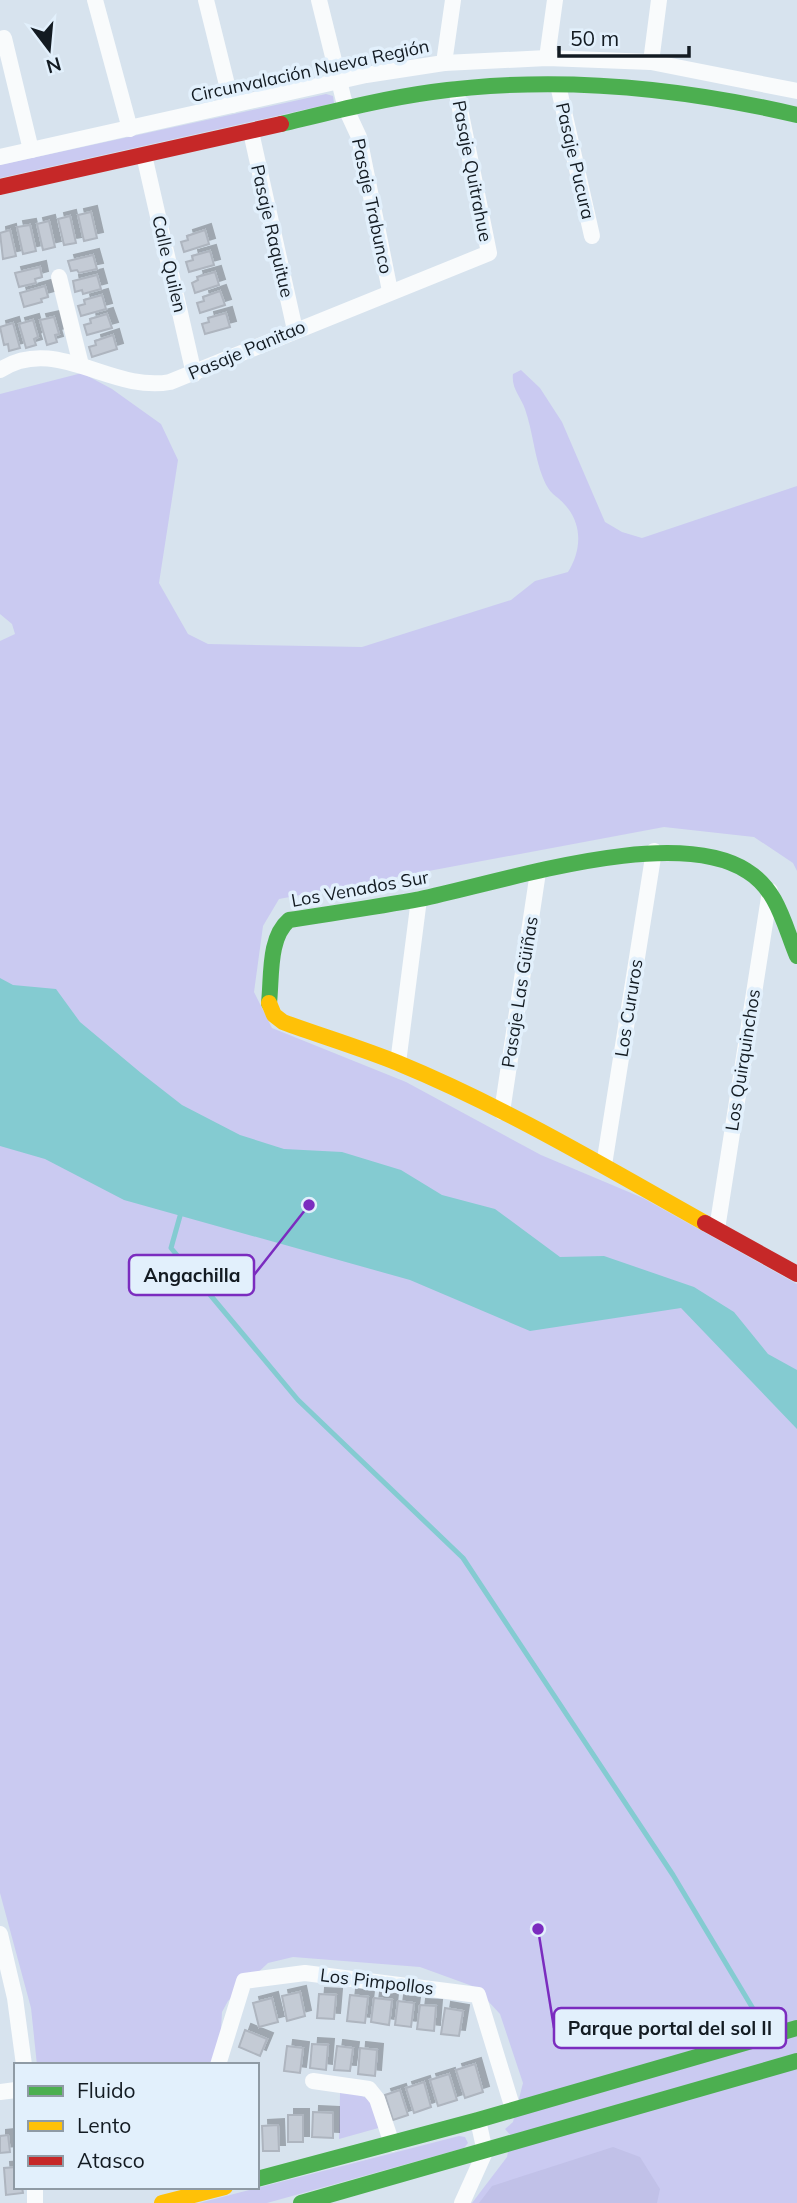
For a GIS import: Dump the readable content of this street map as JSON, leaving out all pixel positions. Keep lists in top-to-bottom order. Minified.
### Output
{"streets":{"street":["Circunvalación Nueva Región","Pasaje Pucura","Pasaje Quitrahue","Pasaje Trabunco","Pasaje Raquitue","Calle Quilen","Pasaje Panitao","Los Venados Sur","Pasaje Las Güiñas","Los Cururos","Los Quirquinchos","Los Pimpollos"]},"crossings":[["Circunvalación Nueva Región","Pasaje Trabunco"],["Pasaje Quitrahue","Pasaje Panitao"],["Pasaje Trabunco","Pasaje Panitao"],["Pasaje Raquitue","Pasaje Panitao"],["Calle Quilen","Pasaje Panitao"],["Los Venados Sur","Pasaje Las Güiñas"],["Los Venados Sur","Los Cururos"],["Los Venados Sur","Los Quirquinchos"]],"places":["Angachilla","Parque portal del sol II"],"legend":["Fluido","Lento","Atasco"],"scale_bar":"50 m","north":"bottom"}
